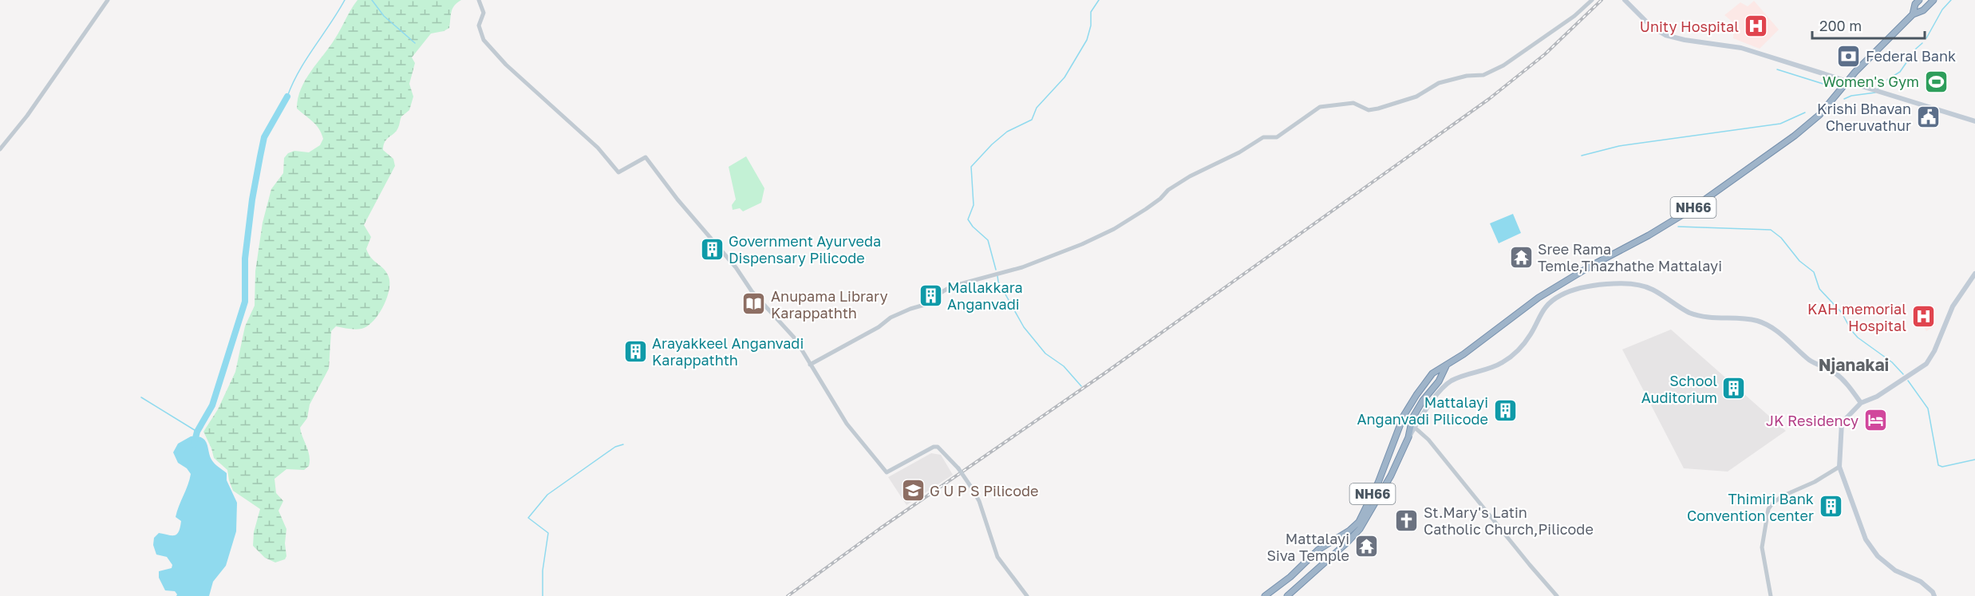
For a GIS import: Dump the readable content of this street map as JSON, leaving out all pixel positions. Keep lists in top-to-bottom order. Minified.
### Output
{"streets":{"highway":["NH66"]},"districts":["Njanakai"],"places":{"hospital":["Unity Hospital","KAH memorial Hospital"],"bank":["Federal Bank"],"sports":["Women's Gym"],"public building":["Krishi Bhavan Cheruvathur"],"building":["Government Ayurveda Dispensary Pilicode","Mallakkara Anganvadi","Arayakkeel Anganvadi Karappathth","School Auditorium","Mattalayi Anganvadi Pilicode","Thimiri Bank Convention center"],"temple":["Sree Rama Temle,Thazhathe Mattalayi","Mattalayi Siva Temple"],"library":["Anupama Library Karappathth"],"hotel":["JK Residency"],"school or university":["G U P S Pilicode"],"church":["St.Mary's Latin Catholic Church,Pilicode"]},"scale_bar":"200 m"}
